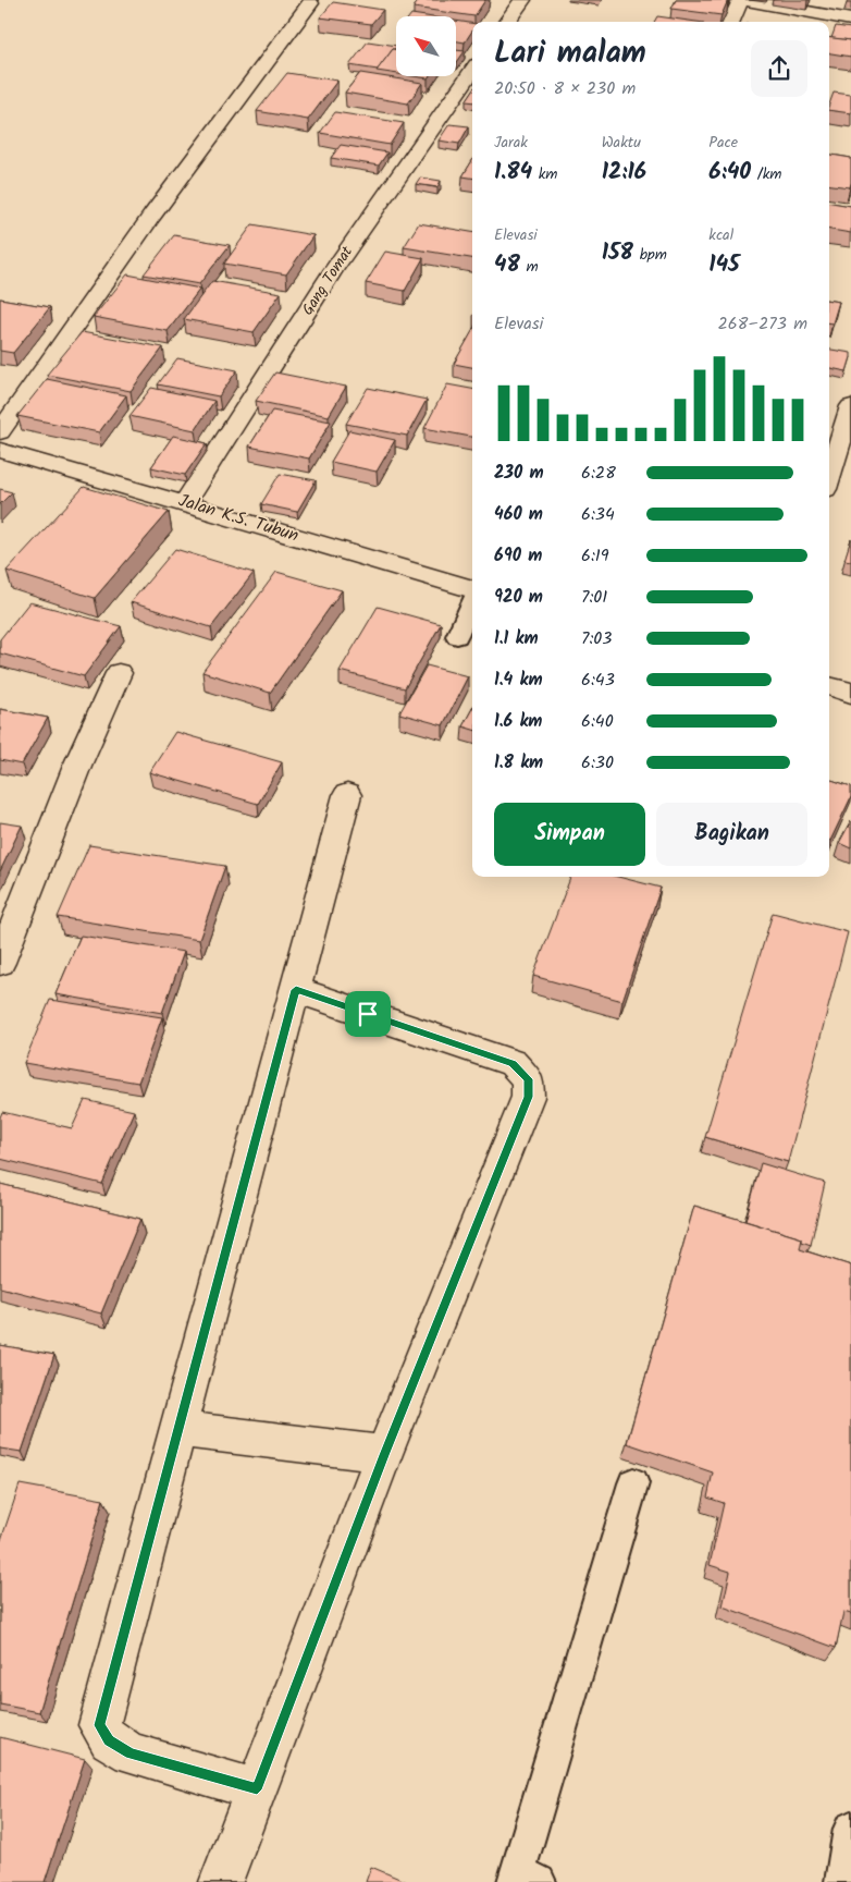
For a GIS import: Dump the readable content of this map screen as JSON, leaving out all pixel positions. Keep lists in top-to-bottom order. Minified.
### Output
{"streets":{"street":["Gang Tomat","Jalan K.S. Tubun"]},"crossings":[["Gang Tomat","Jalan K.S. Tubun"]],"north":"top left","page":{"heading":["Lari malam","20:50 · 8 × 230 m"],"stats":[["Jarak","1.84 km"],["Waktu","12:16"],["Pace","6:40 /km"],["Elevasi","48 m"],["158 bpm"],["kcal","145"]],"chart":["Elevasi","268–273 m"],"list":[{"name":"230 m","note":"6:28"},{"name":"460 m","note":"6:34"},{"name":"690 m","note":"6:19"},{"name":"920 m","note":"7:01"},{"name":"1.1 km","note":"7:03"},{"name":"1.4 km","note":"6:43"},{"name":"1.6 km","note":"6:40"},{"name":"1.8 km","note":"6:30"}],"buttons":["Simpan","Bagikan"]}}
